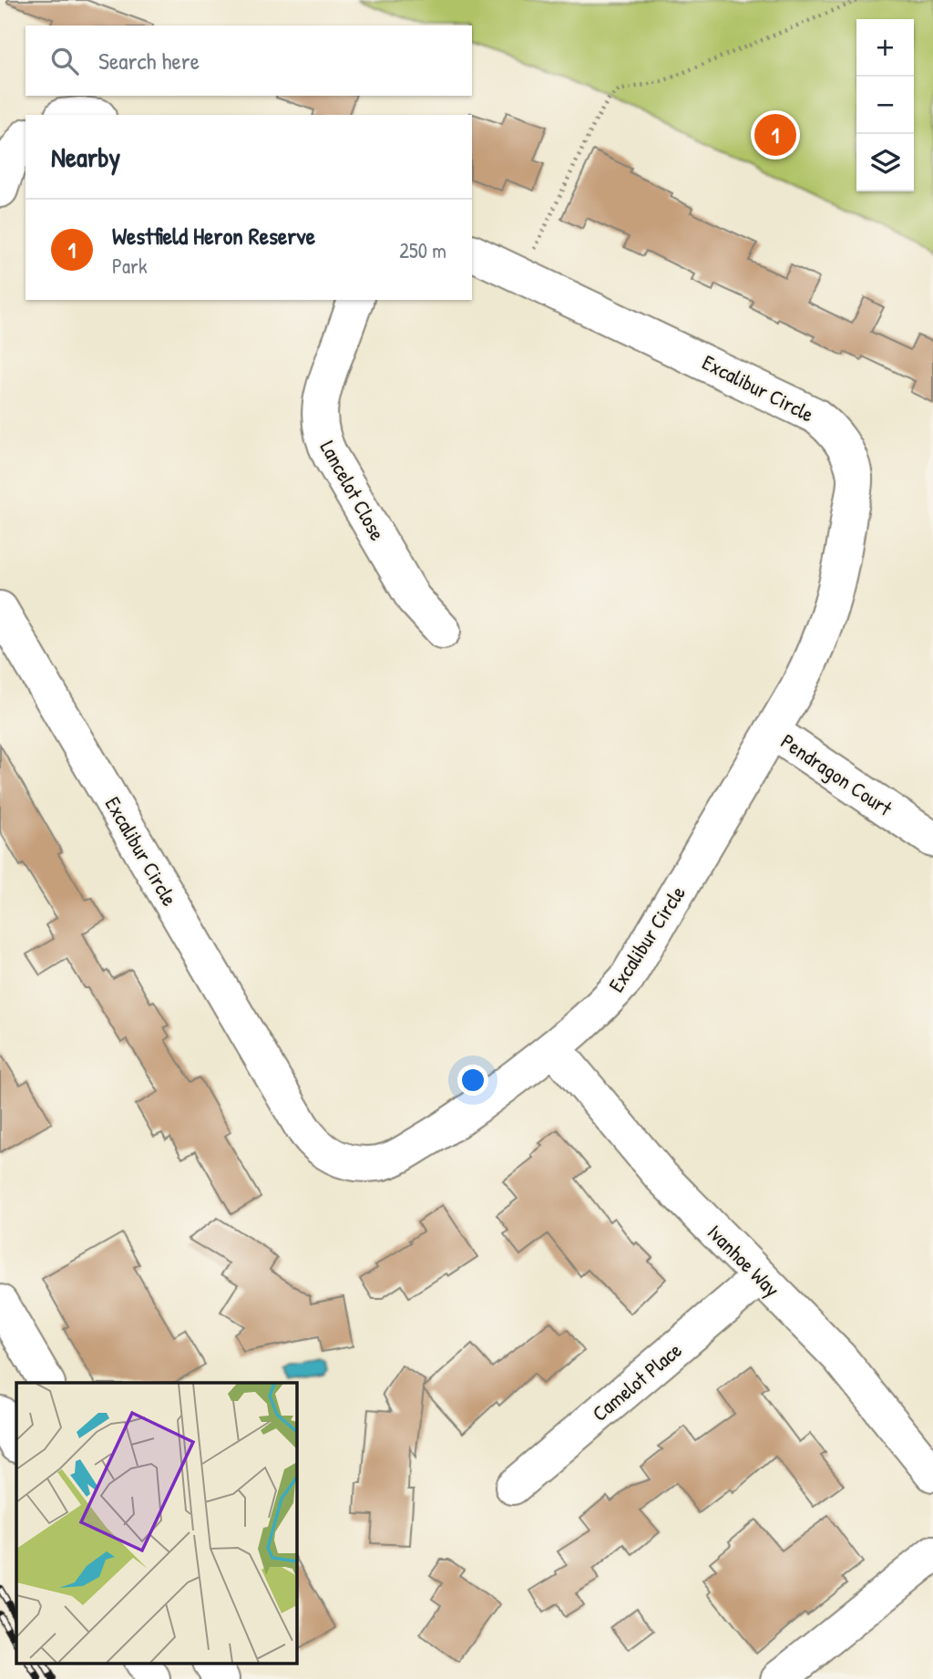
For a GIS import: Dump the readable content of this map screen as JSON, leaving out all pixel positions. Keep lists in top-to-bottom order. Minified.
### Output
{"streets":{"street":["Excalibur Circle","Lancelot Close","Pendragon Court","Ivanhoe Way","Camelot Place"]},"crossings":[["Excalibur Circle","Pendragon Court"],["Excalibur Circle","Ivanhoe Way"],["Ivanhoe Way","Camelot Place"]],"page":{"map_buttons":["+","−"],"search":"Search here","pins":"1","heading":"Nearby","list":[{"mark":"1","name":"Westfield Heron Reserve","note":"Park","value":"250 m"}]}}
